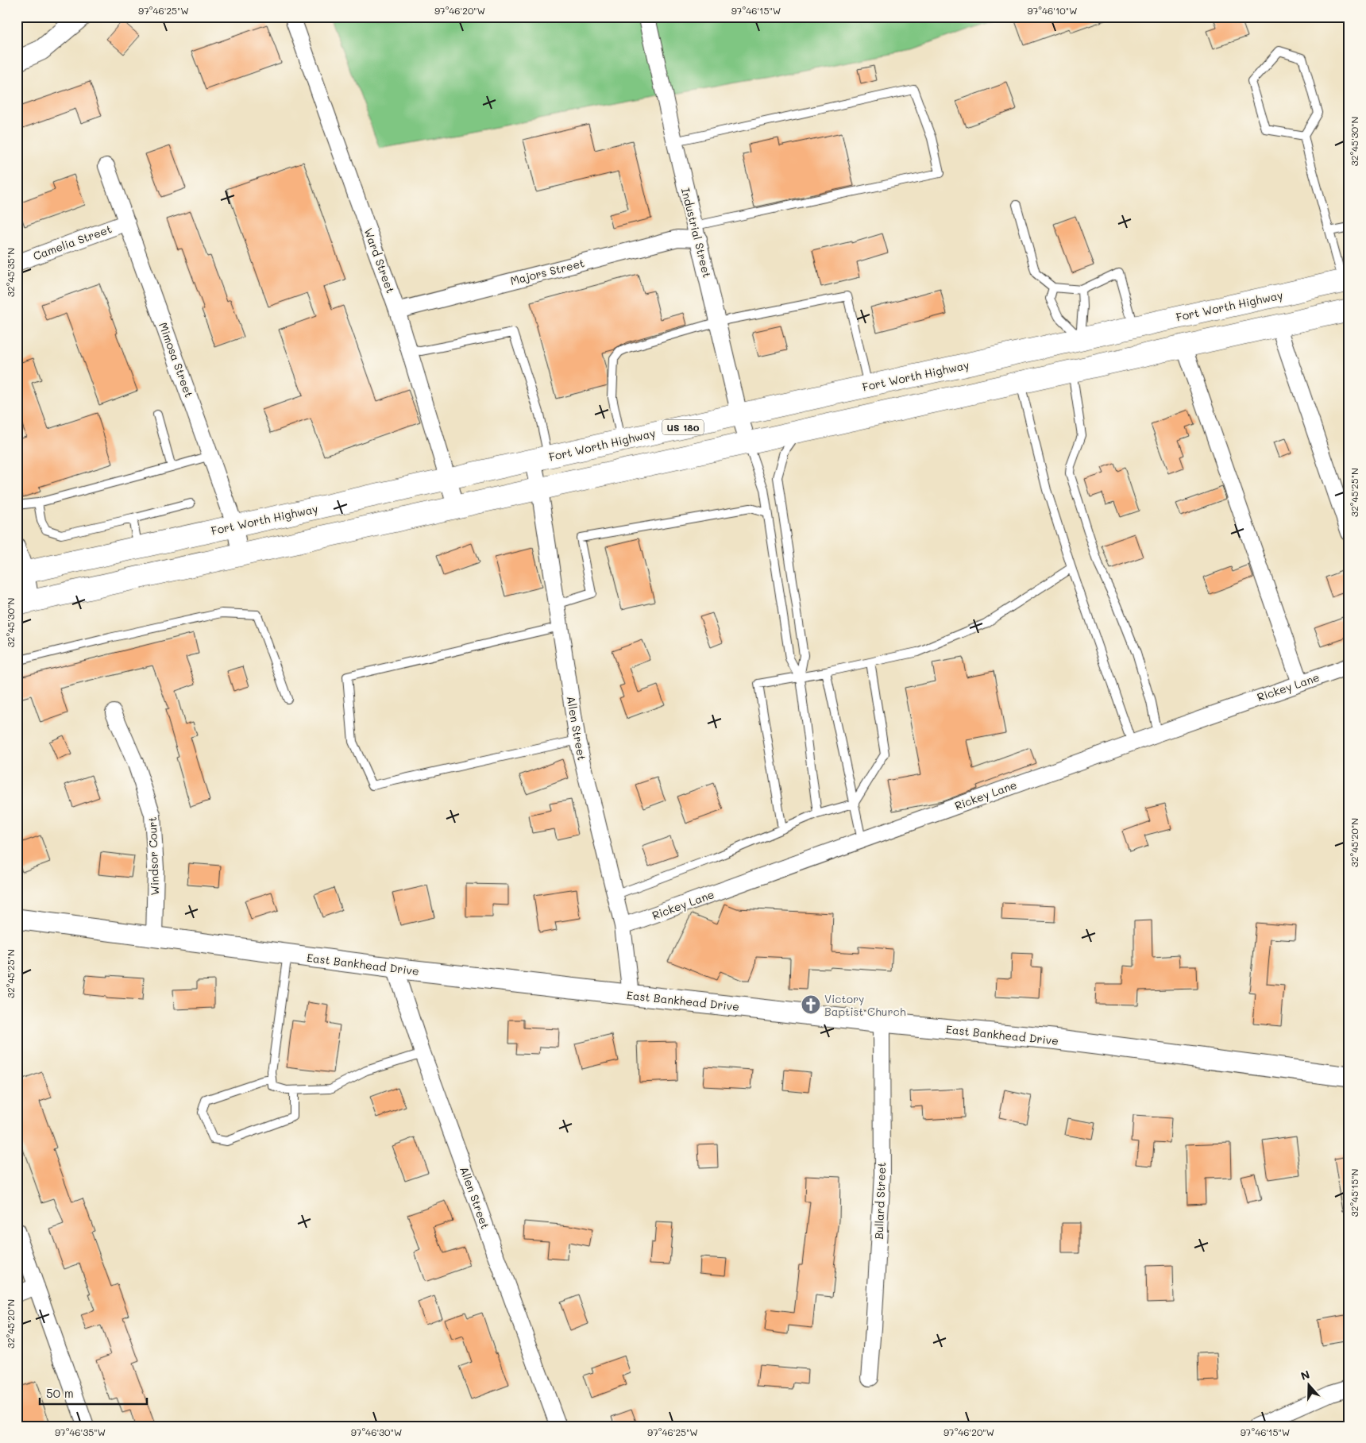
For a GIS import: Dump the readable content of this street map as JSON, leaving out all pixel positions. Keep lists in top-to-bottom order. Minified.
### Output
{"streets":{"main road":["Fort Worth Highway","US 180"],"street":["Industrial Street","Camelia Street","Ward Street","Majors Street","Mimosa Street","Rickey Lane","Allen Street","Windsor Court","East Bankhead Drive","Bullard Street"]},"crossings":[["Industrial Street","Majors Street"],["Industrial Street","Fort Worth Highway"],["Camelia Street","Mimosa Street"],["Ward Street","Majors Street"],["Ward Street","Fort Worth Highway"],["Fort Worth Highway","Mimosa Street"],["Fort Worth Highway","Allen Street"],["Rickey Lane","Allen Street"],["Allen Street","East Bankhead Drive"],["Windsor Court","East Bankhead Drive"],["East Bankhead Drive","Bullard Street"]],"places":{"church":["Victory Baptist Church"]},"scale_bar":"50 m","north":"top","coordinates":["97°46'25\"W","97°46'20\"W","97°46'15\"W","97°46'10\"W","32°45'30\"N","32°45'35\"N","32°45'25\"N","32°45'20\"N","32°45'15\"N","97°46'35\"W","97°46'30\"W"]}
